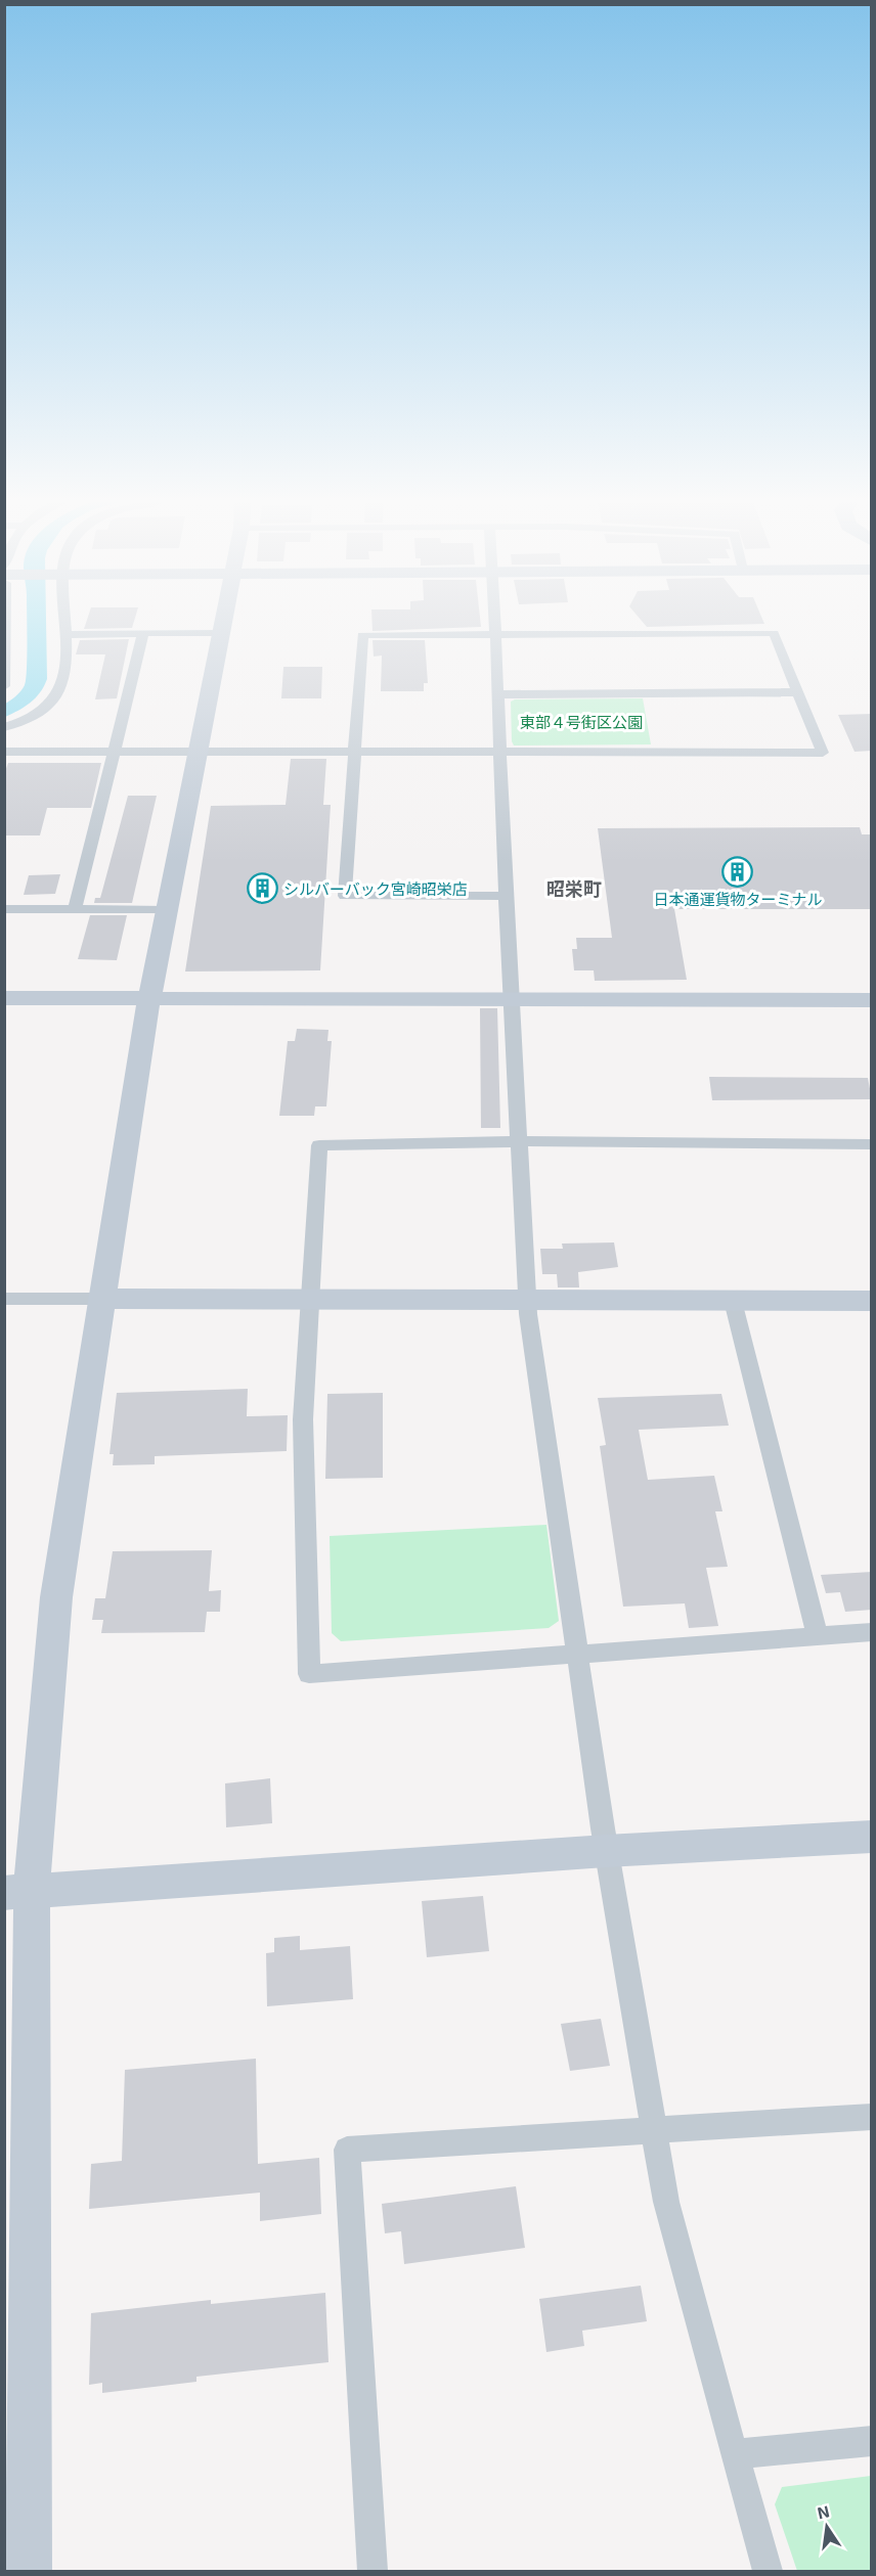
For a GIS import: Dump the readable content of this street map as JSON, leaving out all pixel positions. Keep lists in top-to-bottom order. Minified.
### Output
{"districts":["昭栄町"],"parks":["東部４号街区公園"],"places":{"building":["日本通運貨物ターミナル","シルバーバック宮崎昭栄店"]},"north":"top"}
